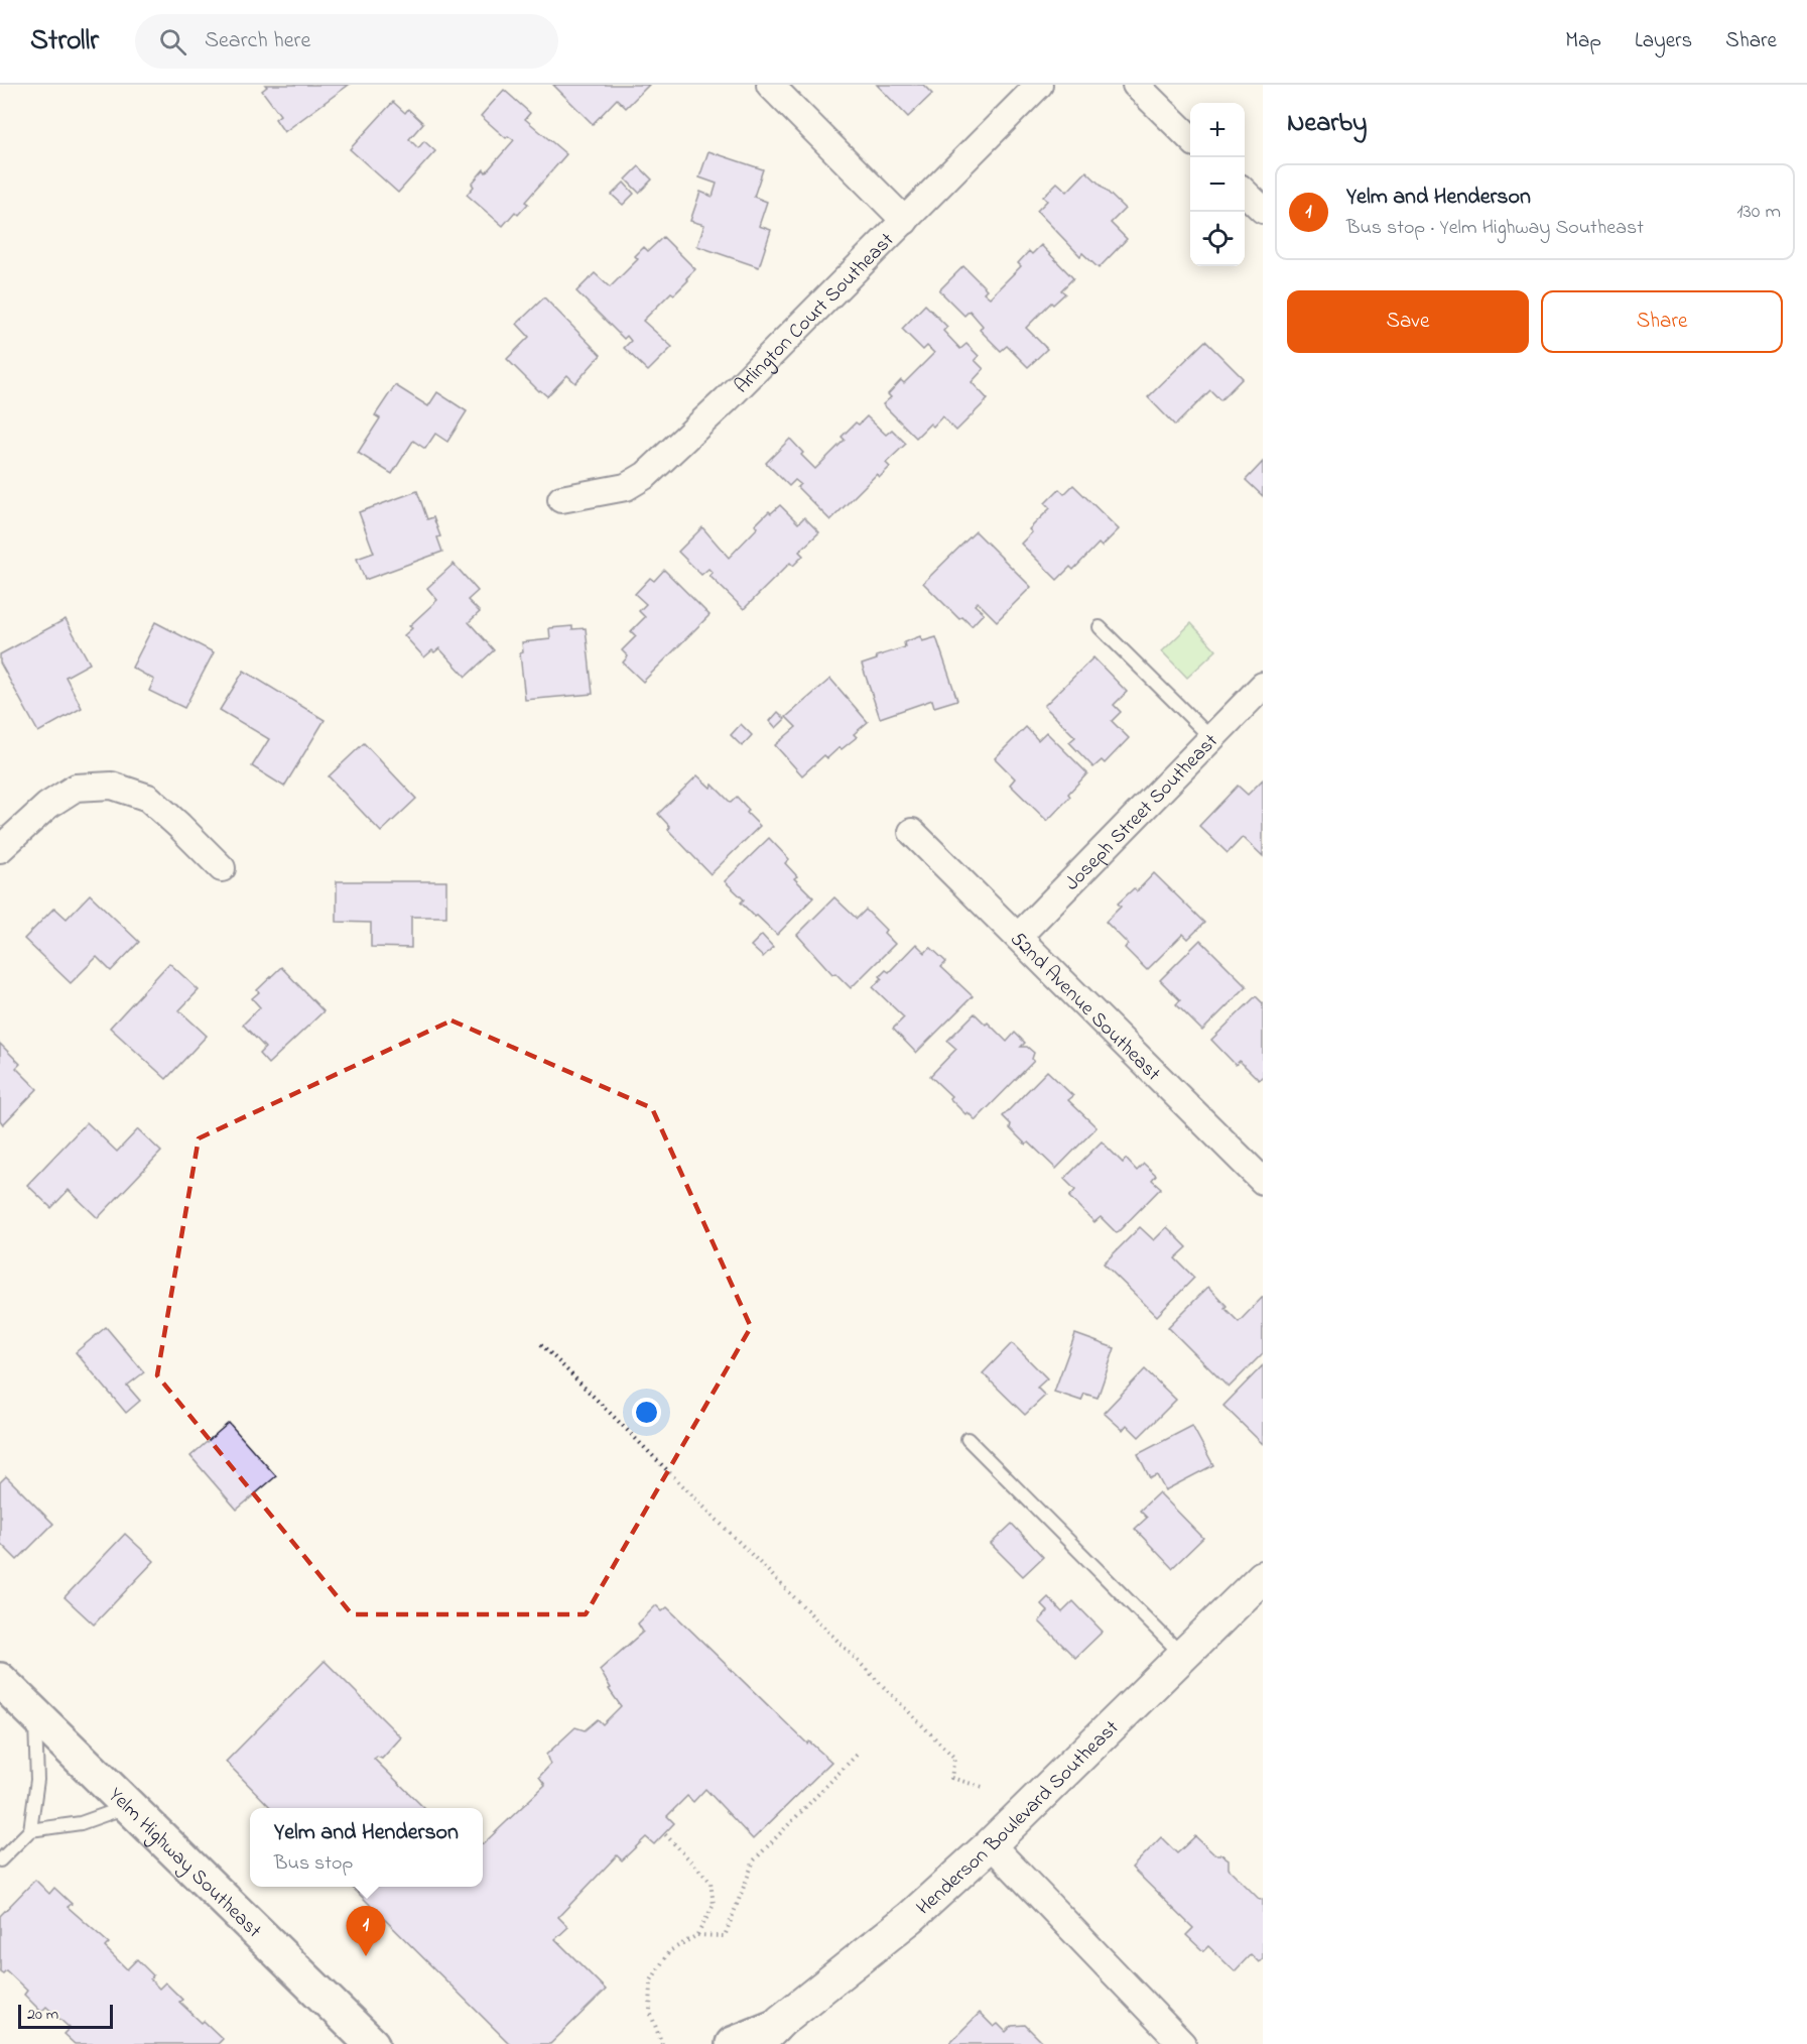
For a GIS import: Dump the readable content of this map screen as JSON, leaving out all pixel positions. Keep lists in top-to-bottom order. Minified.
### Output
{"streets":{"main road":["Yelm Highway Southeast"],"street":["Arlington Court Southeast","Joseph Street Southeast","52nd Avenue Southeast","Henderson Boulevard Southeast"]},"crossings":[["Joseph Street Southeast","52nd Avenue Southeast"]],"scale_bar":"20 m","page":{"header":"Strollr","search":"Search here","nav":["Map","Layers","Share"],"heading":"Nearby","map_buttons":["+","−"],"list":[{"mark":"1","name":"Yelm and Henderson","note":"Bus stop · Yelm Highway Southeast","value":"130 m"}],"buttons":["Save","Share"],"popup":["Yelm and Henderson","Bus stop"],"pins":"1","scale":"20 m"}}
